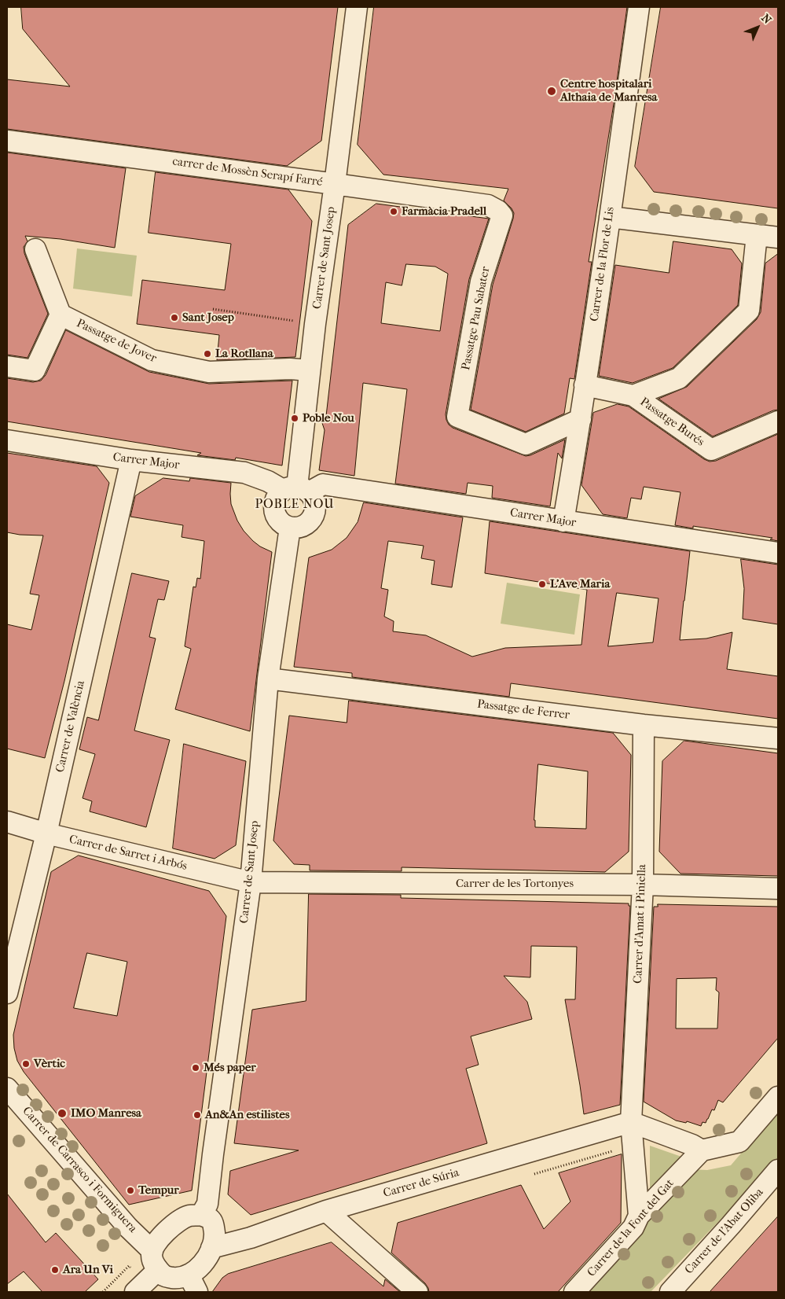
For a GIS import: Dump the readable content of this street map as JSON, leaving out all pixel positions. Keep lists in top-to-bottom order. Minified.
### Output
{"streets":{"street":["carrer de Mossèn Serapí Farré","Carrer de Sant Josep","Carrer de la Flor de Lis","Passatge Pau Sabater","Passatge de Jover","Passatge Burés","Carrer Major","Passatge de Ferrer","Carrer de València","Carrer de Sarret i Arbós","Carrer de les Tortonyes","Carrer d'Amat i Piniella","Carrer de Carrasco i Formiguera","Carrer de Súria","Carrer de la Font del Gat","Carrer de l'Abat Oliba"]},"crossings":[["carrer de Mossèn Serapí Farré","Carrer de Sant Josep"],["carrer de Mossèn Serapí Farré","Passatge Pau Sabater"],["Carrer de Sant Josep","Passatge de Jover"],["Carrer de Sant Josep","Carrer Major"],["Carrer de Sant Josep","Passatge de Ferrer"],["Carrer de Sant Josep","Carrer de Sarret i Arbós"],["Carrer de Sant Josep","Carrer de les Tortonyes"],["Carrer de la Flor de Lis","Passatge Pau Sabater"],["Carrer de la Flor de Lis","Passatge Burés"],["Carrer de la Flor de Lis","Carrer Major"],["Carrer Major","Carrer de València"],["Passatge de Ferrer","Carrer d'Amat i Piniella"],["Carrer de València","Carrer de Sarret i Arbós"],["Carrer de Sarret i Arbós","Carrer de les Tortonyes"],["Carrer de les Tortonyes","Carrer d'Amat i Piniella"],["Carrer d'Amat i Piniella","Carrer de Súria"],["Carrer d'Amat i Piniella","Carrer de la Font del Gat"]],"districts":["POBLE NOU"],"places":["Centre hospitalari Althaia de Manresa","Farmàcia Pradell","Sant Josep","La Rotllana","Poble Nou","L'Ave Maria","Vèrtic","Més paper","IMO Manresa","An&An estilistes","Tempur","Ara Un Vi"],"north":"top right"}
